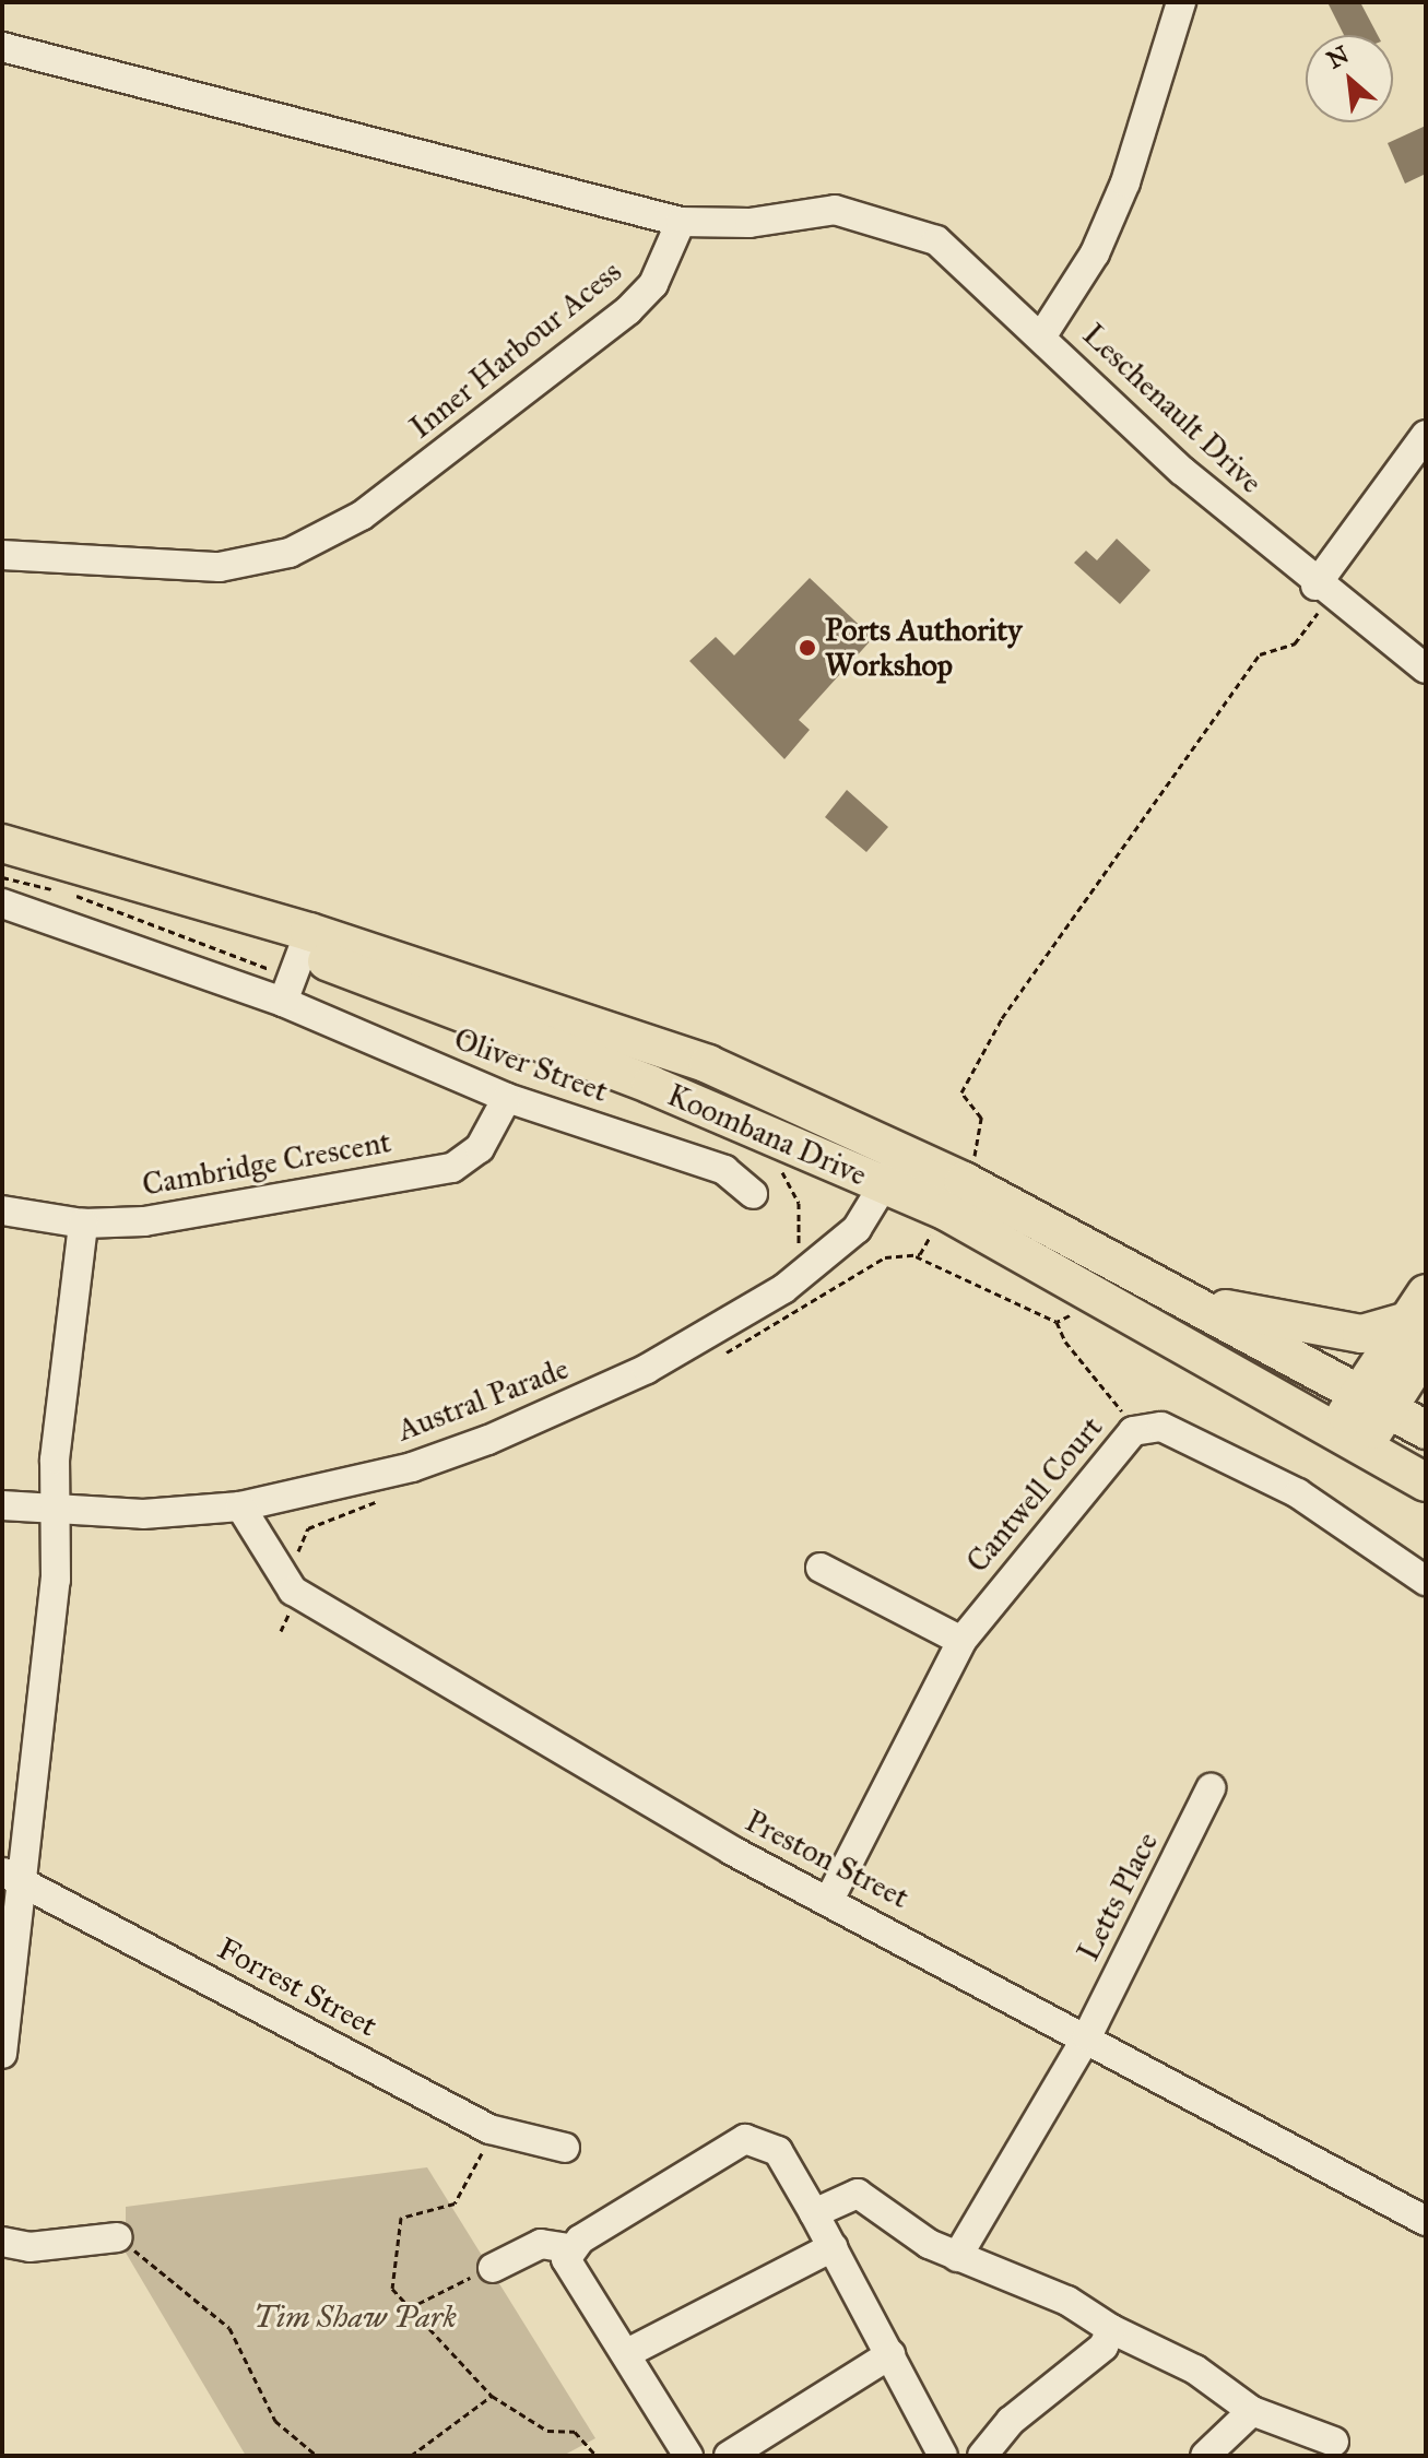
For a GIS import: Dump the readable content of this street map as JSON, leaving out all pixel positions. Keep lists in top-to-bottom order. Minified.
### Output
{"streets":{"main road":["Koombana Drive"],"street":["Inner Harbour Acess","Leschenault Drive","Oliver Street","Cambridge Crescent","Austral Parade","Cantwell Court","Preston Street","Letts Place","Forrest Street"]},"crossings":[["Oliver Street","Koombana Drive"],["Oliver Street","Cambridge Crescent"],["Koombana Drive","Austral Parade"],["Austral Parade","Preston Street"],["Cantwell Court","Preston Street"],["Preston Street","Letts Place"]],"parks":["Tim Shaw Park"],"places":["Ports Authority Workshop"],"north":"top left"}
